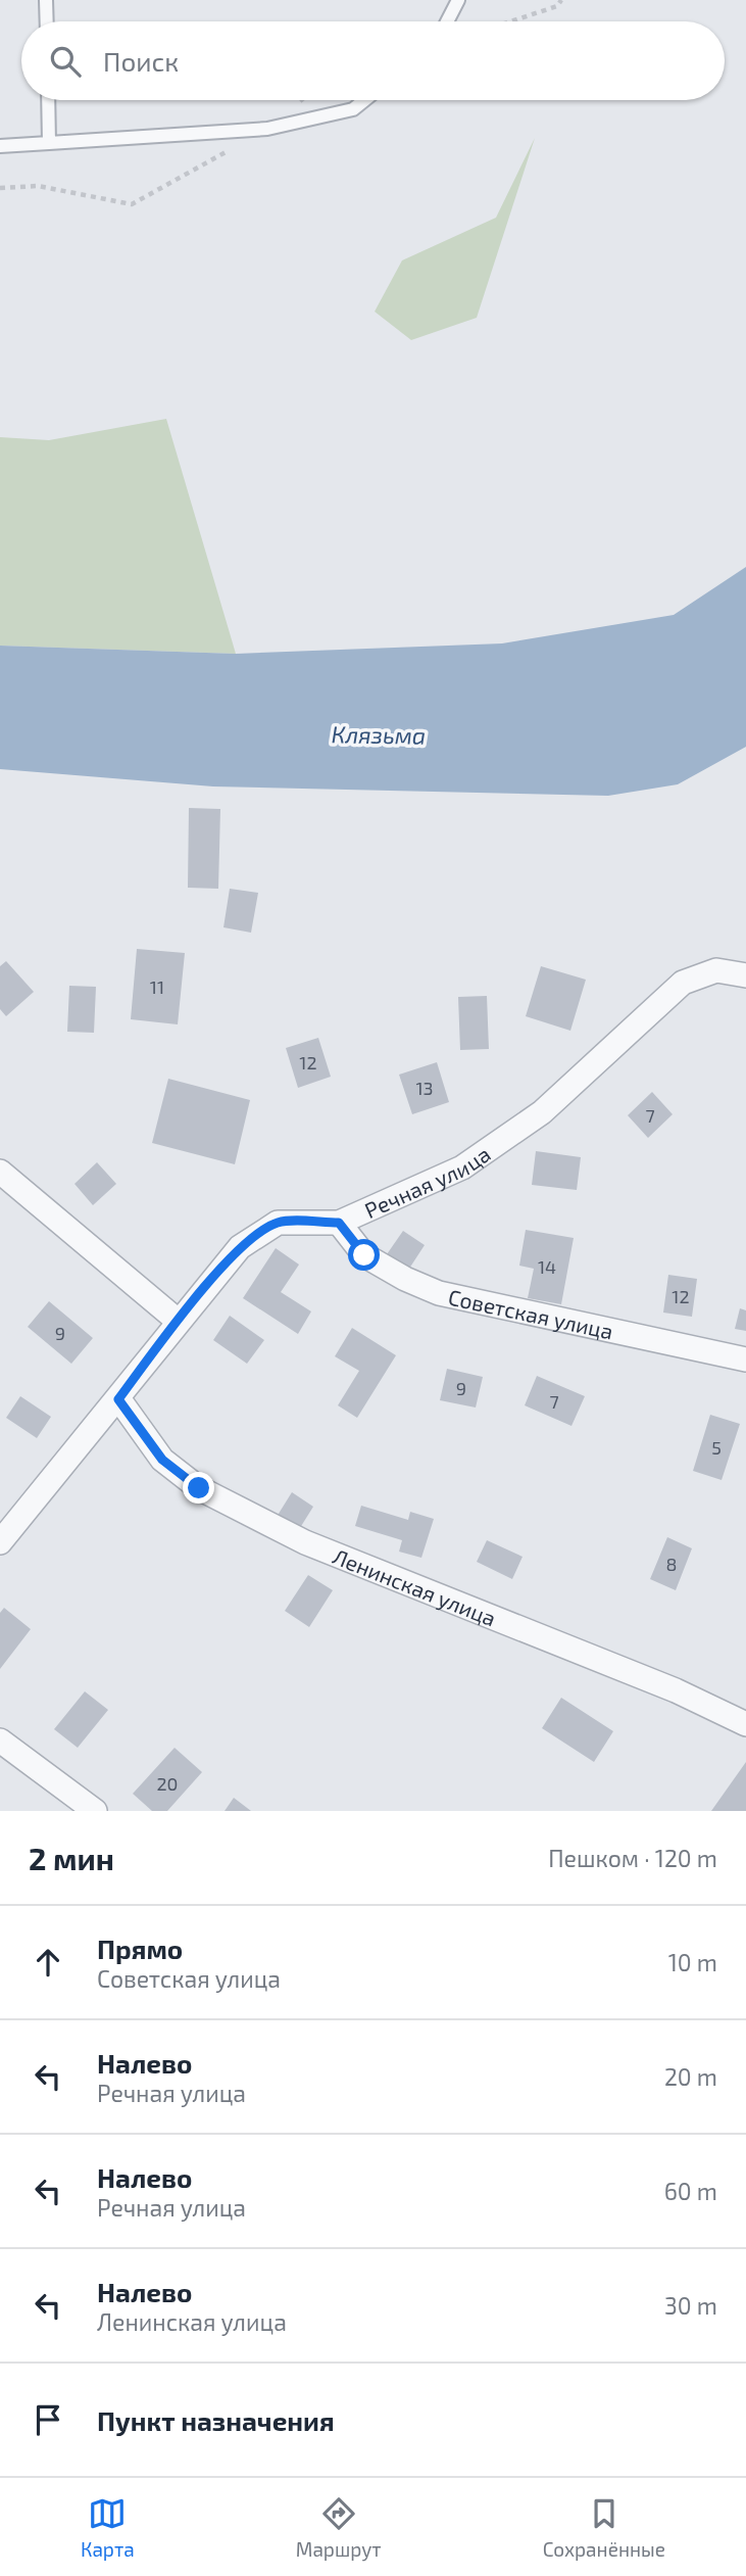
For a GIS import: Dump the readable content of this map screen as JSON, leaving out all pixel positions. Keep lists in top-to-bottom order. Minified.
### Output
{"streets":{"street":["Речная улица","Советская улица","Ленинская улица"]},"crossings":[["Речная улица","Советская улица"],["Речная улица","Ленинская улица"]],"water":["Клязьма"],"house_numbers":["11","12","13","7","14","12","9","9","7","5","8","20"],"page":{"search":"Поиск","heading":["2 мин","Пешком · 120 m"],"list":[["Прямо","Советская улица","10 m"],["Налево","Речная улица","20 m"],["Налево","Речная улица","60 m"],["Налево","Ленинская улица","30 m"],"Пункт назначения"],"nav":["Карта","Маршрут","Сохранённые"]}}
